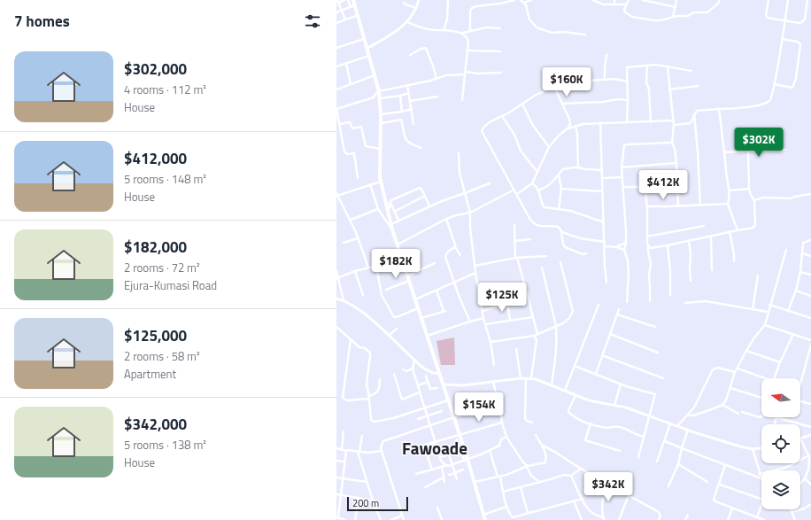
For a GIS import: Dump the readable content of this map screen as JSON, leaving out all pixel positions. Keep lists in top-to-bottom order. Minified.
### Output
{"districts":["Fawoade"],"scale_bar":"200 m","north":"left","page":{"heading":"7 homes","list":[{"name":"$302,000","note":"4 rooms · 112 m² · House"},{"name":"$412,000","note":"5 rooms · 148 m² · House"},{"name":"$182,000","note":"2 rooms · 72 m² · Ejura-Kumasi Road"},{"name":"$125,000","note":"2 rooms · 58 m² · Apartment"},{"name":"$342,000","note":"5 rooms · 138 m² · House"}],"price":["$160K","$302K","$412K","$182K","$125K","$154K","$342K"],"scale":"200 m"}}
